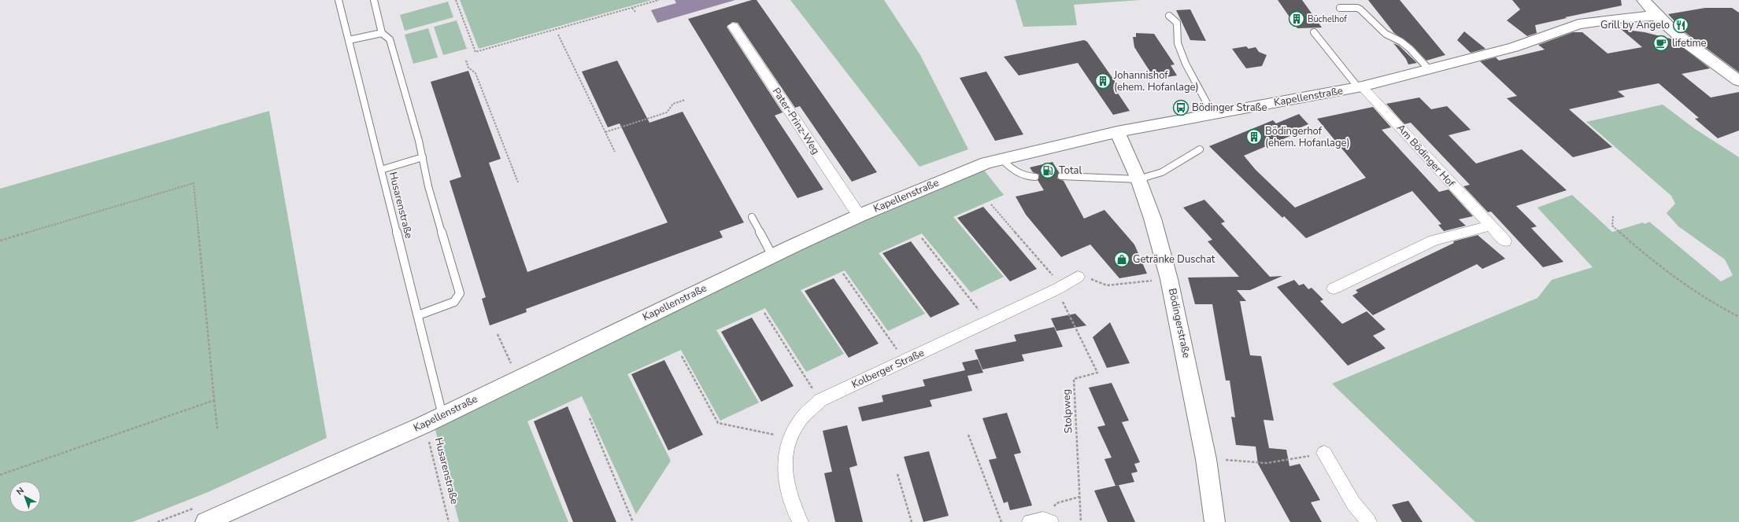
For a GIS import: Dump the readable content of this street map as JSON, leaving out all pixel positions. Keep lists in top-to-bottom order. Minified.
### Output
{"streets":{"main road":["Kapellenstraße","Bödingerstraße"],"street":["Pater-Prinz-Weg","Am Bödinger Hof","Kolberger Straße"],"lane":["Husarenstraße"],"path":["Stolpweg"]},"crossings":[["Kapellenstraße","Pater-Prinz-Weg"],["Kapellenstraße","Am Bödinger Hof"],["Kapellenstraße","Husarenstraße"],["Kapellenstraße","Bödingerstraße"],["Kolberger Straße","Stolpweg"]],"places":{"building":["Büchelhof","Johannishof (ehem. Hofanlage)","Bödingerhof (ehem. Hofanlage)"],"restaurant":["Grill by Angelo"],"cafe":["lifetime"],"bus stop":["Bödinger Straße"],"fuel station":["Total"],"shop":["Getränke Duschat"]},"north":"top left"}
